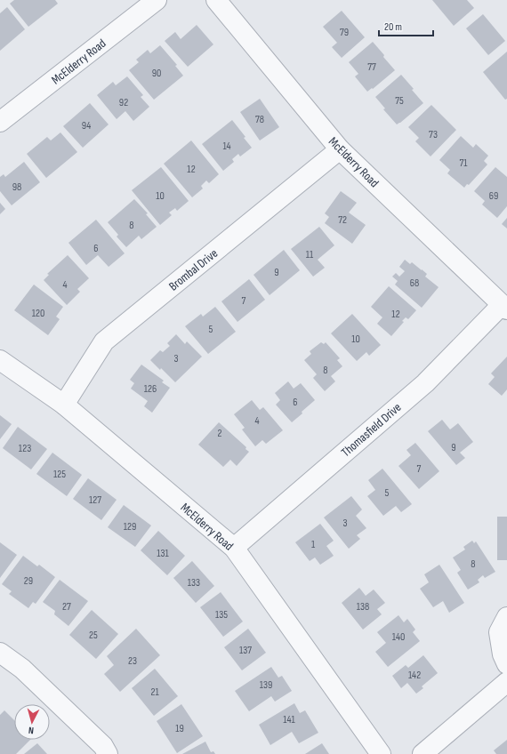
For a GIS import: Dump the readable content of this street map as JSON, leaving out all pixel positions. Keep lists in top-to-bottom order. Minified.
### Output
{"streets":{"street":["McElderry Road","Brombal Drive","Thomasfield Drive"]},"crossings":[["McElderry Road","Brombal Drive"],["McElderry Road","Thomasfield Drive"]],"house_numbers":["79","77","90","75","92","78","94","73","14","71","12","98","10","69","72","8","6","11","9","68","4","7","120","12","5","10","3","8","126","6","4","2","9","123","7","125","5","127","3","129","1","131","8","29","133","27","138","135","25","140","137","23","142","139","21","141","19"],"scale_bar":"20 m","north":"bottom"}
